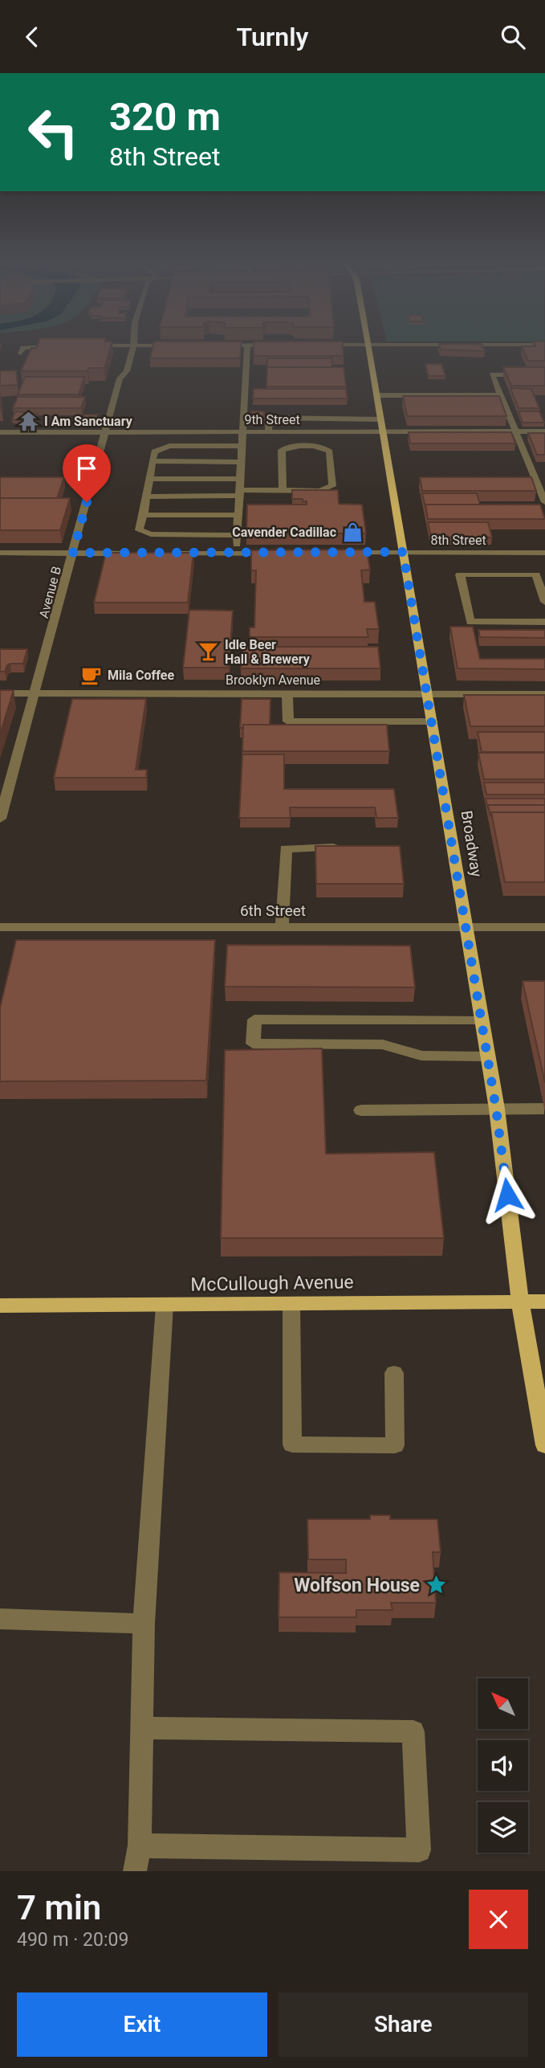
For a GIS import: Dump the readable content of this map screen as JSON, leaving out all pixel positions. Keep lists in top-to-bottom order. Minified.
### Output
{"streets":{"main road":["Broadway","McCullough Avenue"],"street":["9th Street","8th Street","Avenue B","Brooklyn Avenue","6th Street"]},"crossings":[["9th Street","Avenue B"],["9th Street","Broadway"],["8th Street","Broadway"],["Avenue B","Brooklyn Avenue"],["Brooklyn Avenue","Broadway"],["Broadway","6th Street"],["Broadway","McCullough Avenue"]],"places":{"temple":["I Am Sanctuary"],"shop":["Cavender Cadillac"],"bar":["Idle Beer Hall & Brewery"],"cafe":["Mila Coffee"],"place":["Wolfson House"]},"north":"top left","page":{"header":"Turnly","turn":["320 m","8th Street"],"heading":["7 min","490 m · 20:09"],"buttons":["Exit","Share"]}}
